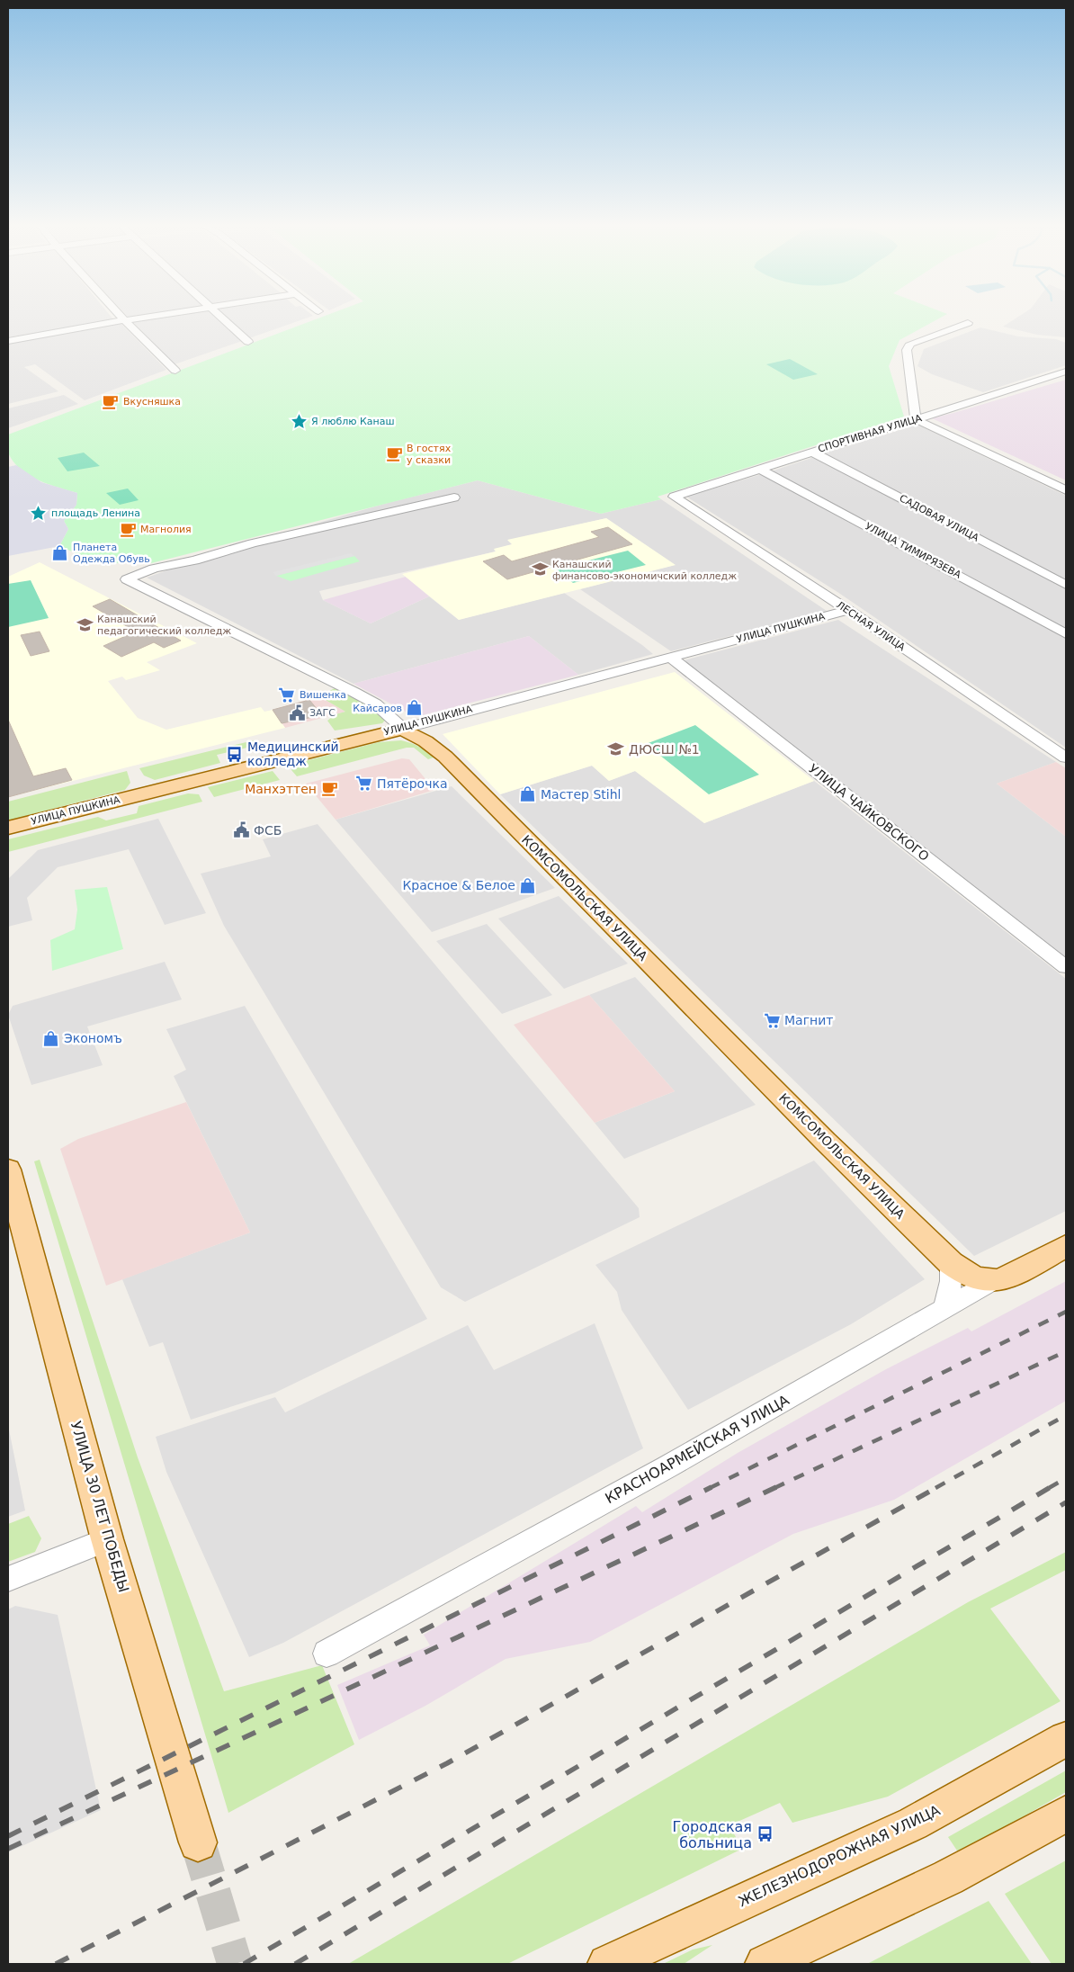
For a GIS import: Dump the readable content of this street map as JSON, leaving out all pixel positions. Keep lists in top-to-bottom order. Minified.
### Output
{"streets":{"main road":["УЛИЦА ПУШКИНА","КОМСОМОЛЬСКАЯ УЛИЦА","КРАСНОАРМЕЙСКАЯ УЛИЦА","УЛИЦА 30 ЛЕТ ПОБЕДЫ","ЖЕЛЕЗНОДОРОЖНАЯ УЛИЦА"],"street":["СПОРТИВНАЯ УЛИЦА","САДОВАЯ УЛИЦА","УЛИЦА ТИМИРЯЗЕВА","ЛЕСНАЯ УЛИЦА","УЛИЦА ЧАЙКОВСКОГО"]},"crossings":[["СПОРТИВНАЯ УЛИЦА","САДОВАЯ УЛИЦА"],["СПОРТИВНАЯ УЛИЦА","УЛИЦА ТИМИРЯЗЕВА"],["СПОРТИВНАЯ УЛИЦА","ЛЕСНАЯ УЛИЦА"],["ЛЕСНАЯ УЛИЦА","УЛИЦА ПУШКИНА"],["УЛИЦА ПУШКИНА","УЛИЦА ЧАЙКОВСКОГО"],["УЛИЦА ПУШКИНА","КОМСОМОЛЬСКАЯ УЛИЦА"],["КОМСОМОЛЬСКАЯ УЛИЦА","КРАСНОАРМЕЙСКАЯ УЛИЦА"]],"places":{"cafe":["Вкусняшка","В гостях у сказки","Магнолия","Манхэттен"],"place":["Я люблю Канаш","площадь Ленина"],"shop":["Планета Одежда Обувь","Кайсаров","Мастер Stihl","Красное & Белое","Экономъ"],"school or university":["Канашский финансово-экономичский колледж","Канашский педагогический колледж","ДЮСШ №1"],"supermarket":["Вишенка","Пятёрочка","Магнит"],"public building":["ЗАГС","ФСБ"],"bus stop":["Медицинский колледж","Городская больница"]}}
